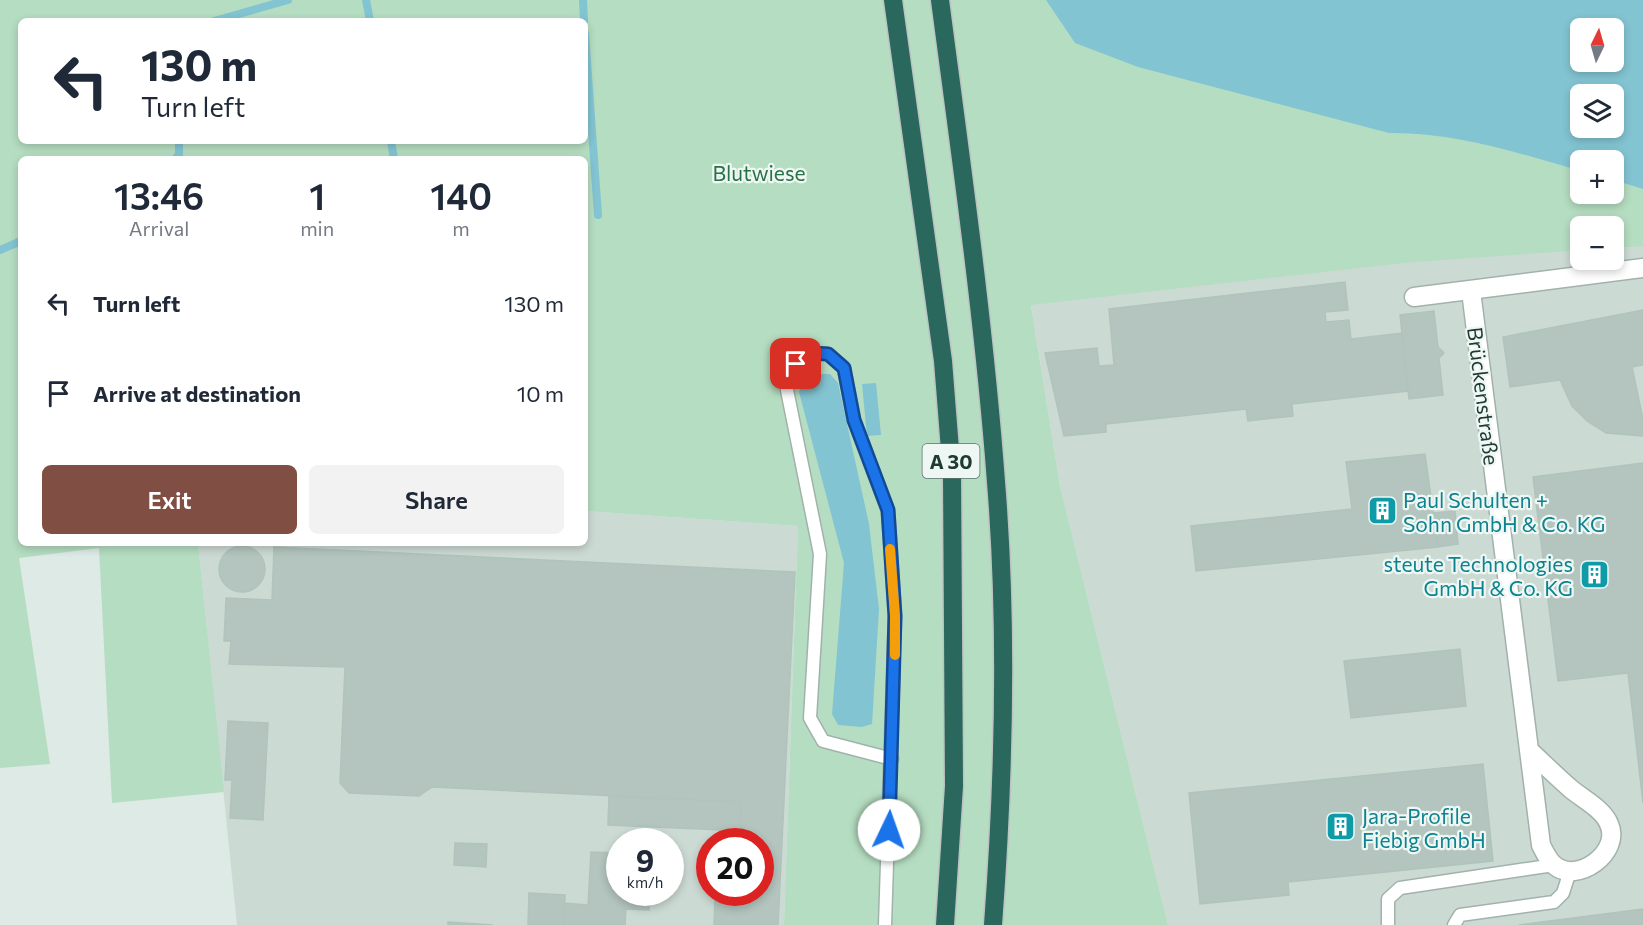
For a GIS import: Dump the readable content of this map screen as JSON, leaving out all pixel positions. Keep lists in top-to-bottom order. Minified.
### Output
{"streets":{"highway":["A 30"],"street":["Brückenstraße"]},"parks":["Blutwiese"],"places":{"building":["Paul Schulten + Sohn GmbH & Co. KG","steute Technologies GmbH & Co. KG","Jara-Profile Fiebig GmbH"]},"north":"top","page":{"map_buttons":["+","−"],"turn":["130 m","Turn left"],"eta":["13:46","Arrival","1","min","140","m"],"list":[{"name":"Turn left","value":"130 m"},{"name":"Arrive at destination","value":"10 m"}],"buttons":["Exit","Share"],"speed":"9 km/h","limit":"20"}}
